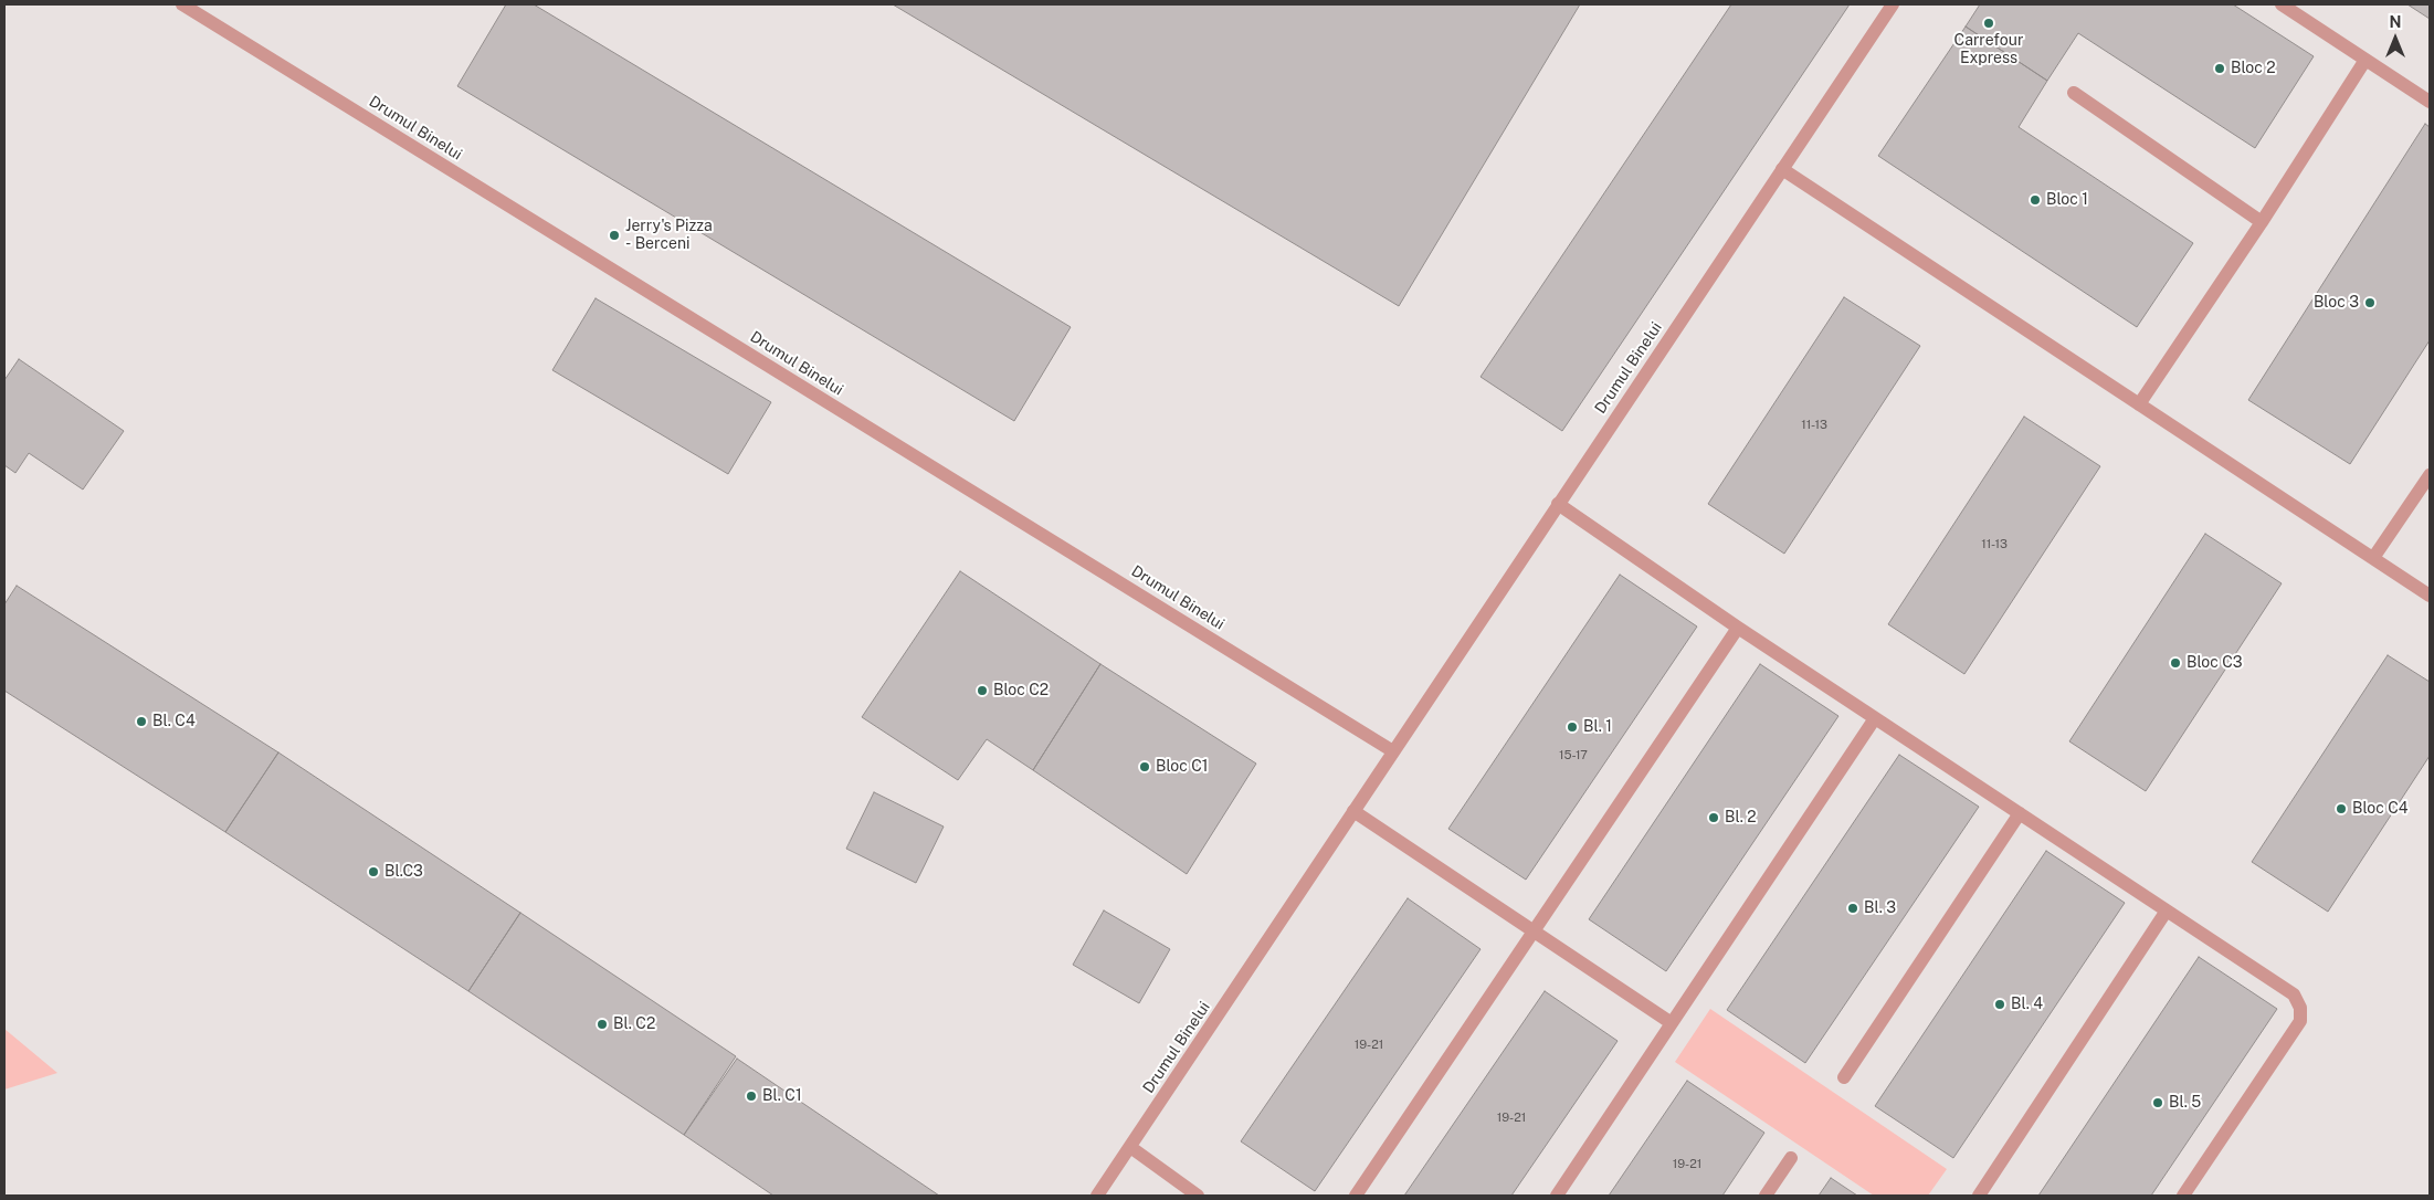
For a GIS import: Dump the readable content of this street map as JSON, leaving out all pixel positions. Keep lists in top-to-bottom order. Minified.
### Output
{"streets":{"street":["Drumul Binelui"]},"places":["Carrefour Express","Bloc 2","Bloc 1","Jerry's Pizza - Berceni","Bloc 3","Bloc C3","Bloc C2","Bl. C4","Bl. 1","Bloc C1","Bloc C4","Bl. 2","Bl.C3","Bl. 3","Bl. 4","Bl. C2","Bl. C1","Bl. 5"],"house_numbers":["11-13","11-13","15-17","19-21","19-21","19-21"],"north":"top"}
